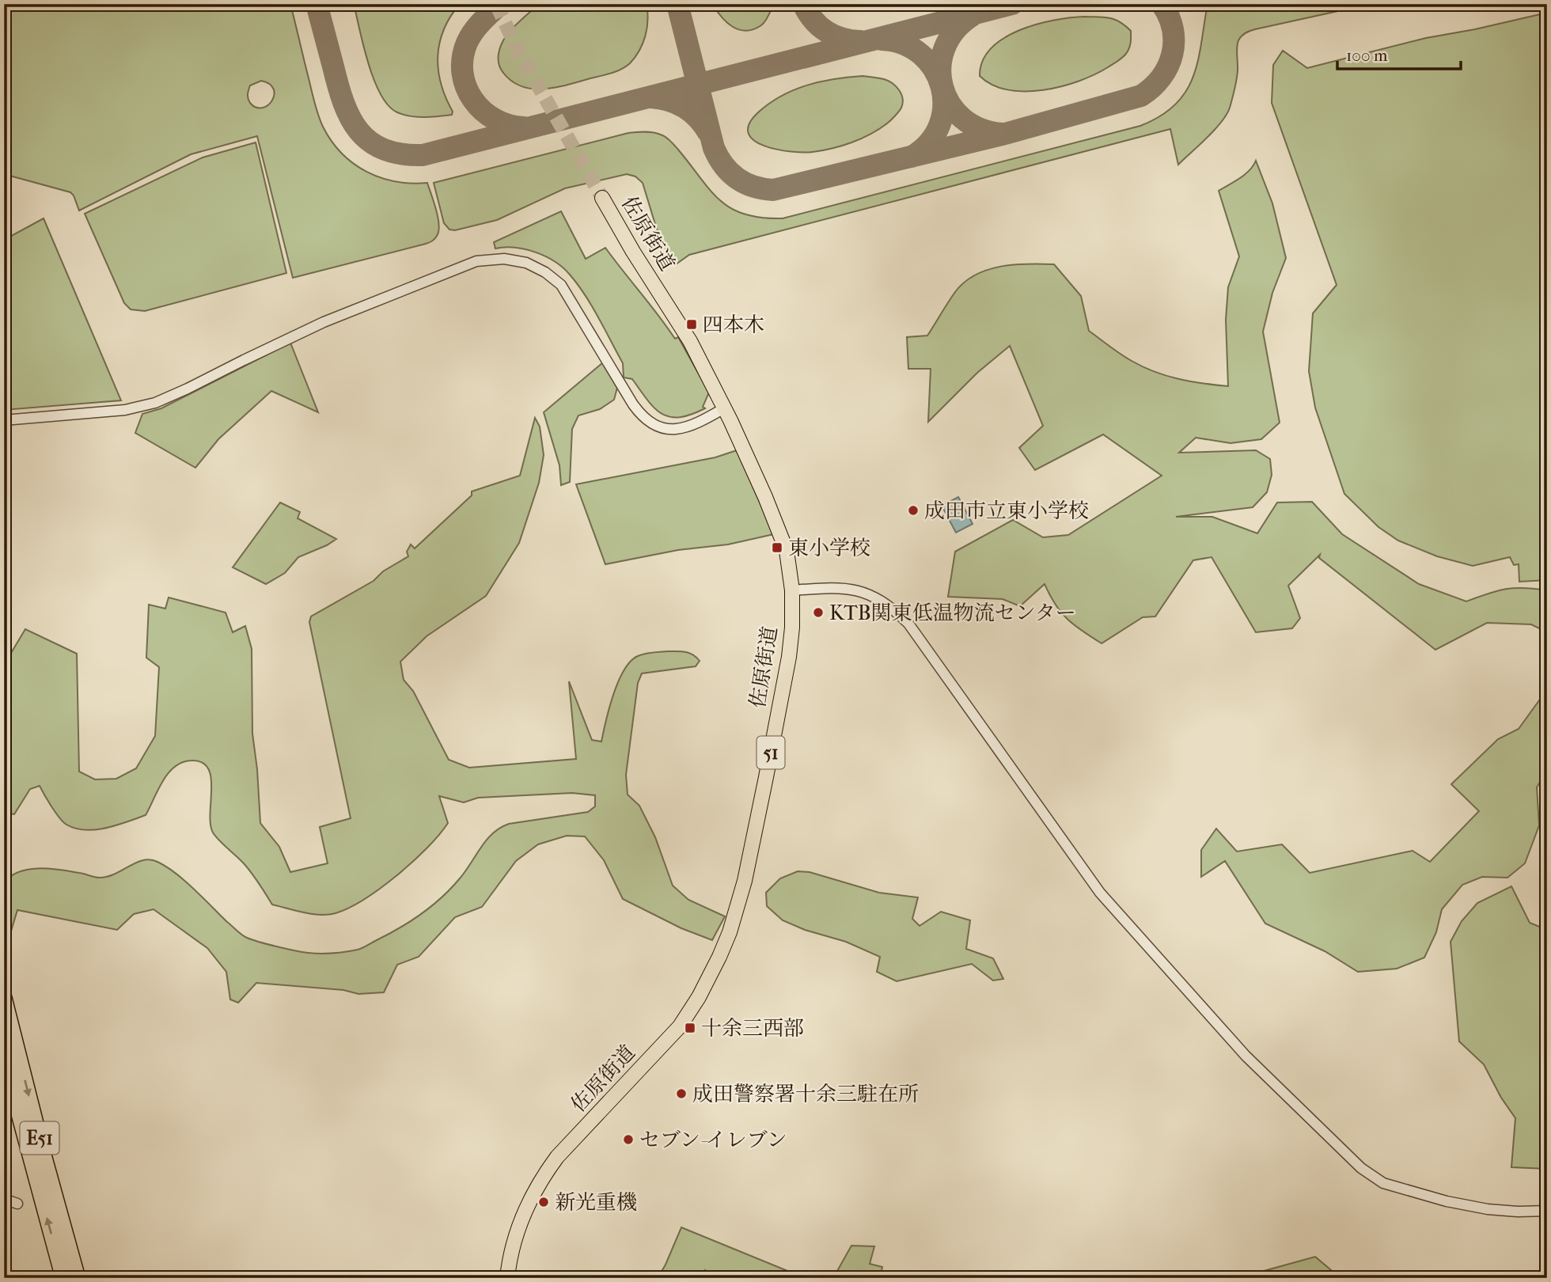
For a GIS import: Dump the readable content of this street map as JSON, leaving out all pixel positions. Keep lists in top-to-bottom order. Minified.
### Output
{"streets":{"highway":["佐原街道","51","E51"]},"places":{"transit":["四本木","東小学校","十余三西部"],"other":["成田市立東小学校","KTB関東低温物流センター","成田警察署十余三駐在所","セブン-イレブン","新光重機"]},"scale_bar":"100 m"}
